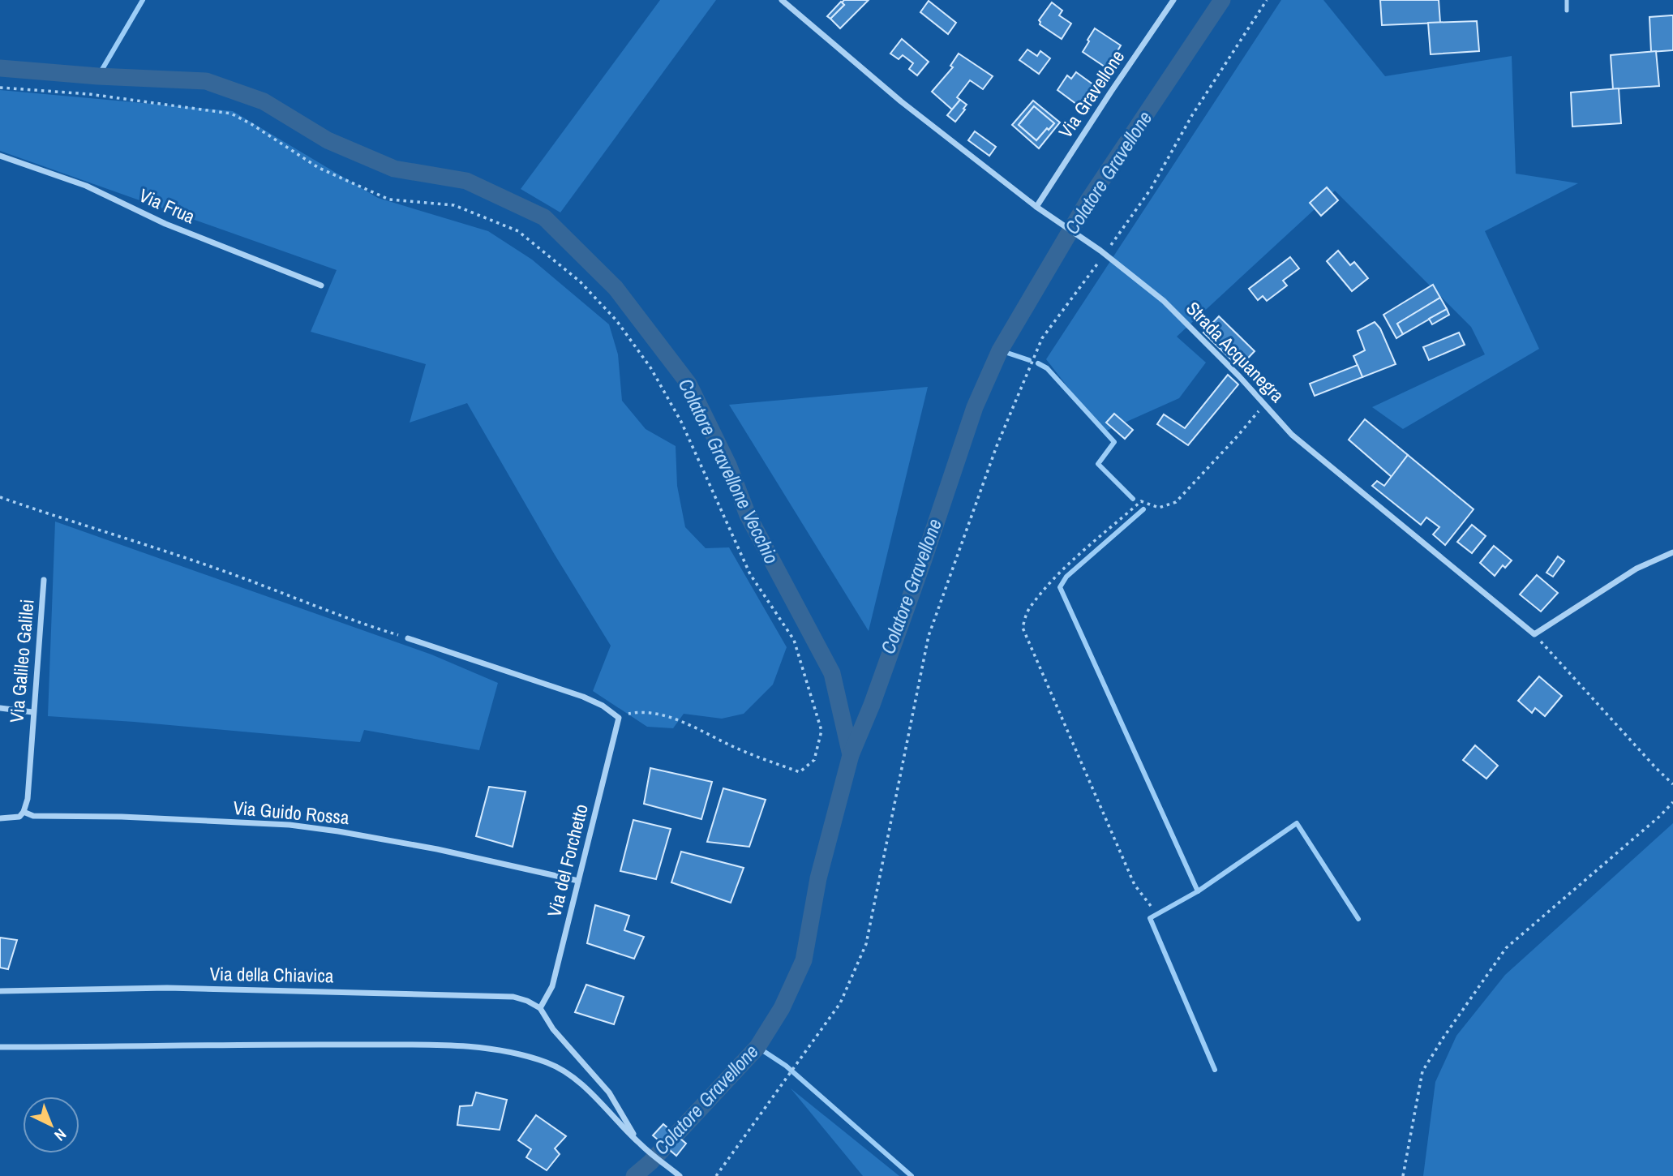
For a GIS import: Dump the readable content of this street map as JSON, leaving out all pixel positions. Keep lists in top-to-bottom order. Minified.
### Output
{"streets":{"street":["Via Gravellone","Via Frua","Strada Acquanegra","Via Galileo Galilei","Via Guido Rossa","Via del Forchetto","Via della Chiavica"]},"crossings":[["Via Gravellone","Strada Acquanegra"],["Via Galileo Galilei","Via Guido Rossa"],["Via Guido Rossa","Via del Forchetto"],["Via del Forchetto","Via della Chiavica"]],"water":["Colatore Gravellone","Colatore Gravellone Vecchio"],"north":"bottom right"}
